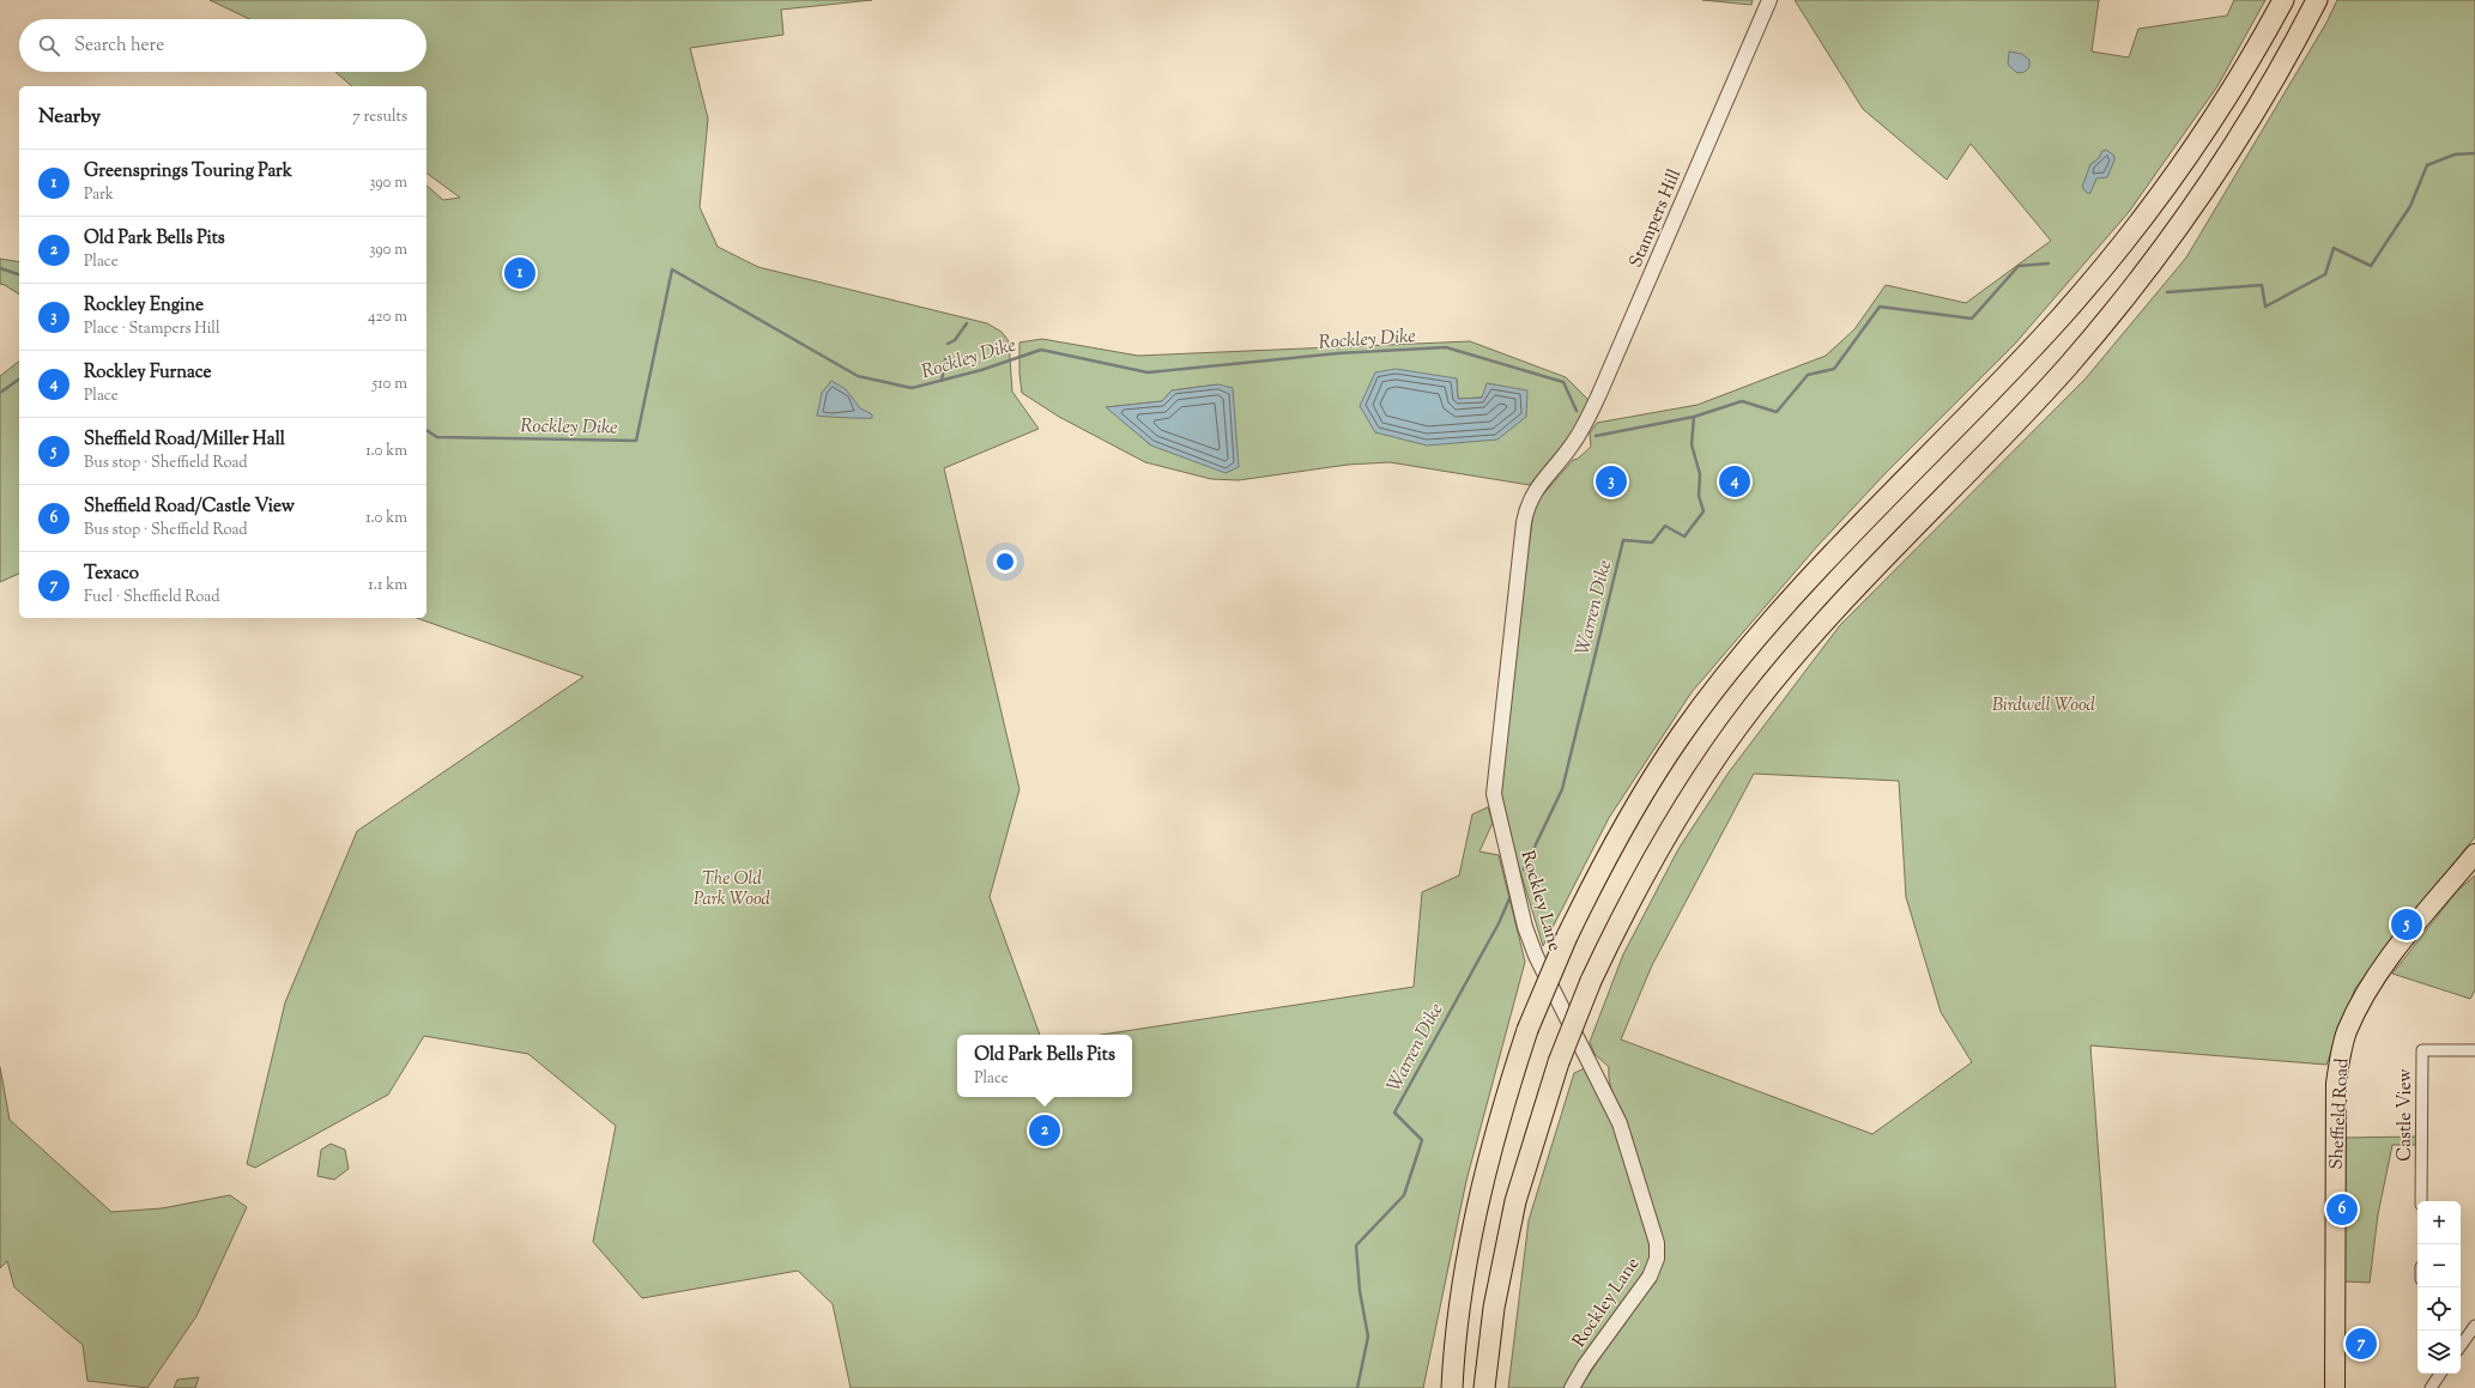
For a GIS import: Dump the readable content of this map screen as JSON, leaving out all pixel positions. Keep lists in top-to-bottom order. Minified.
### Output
{"streets":{"highway":["Sheffield Road"],"street":["Stampers Hill","Rockley Lane","Castle View"]},"crossings":[["Stampers Hill","Rockley Lane"]],"water":["Rockley Dike","Warren Dike"],"parks":["Birdwell Wood","The Old Park Wood"],"page":{"search":"Search here","heading":["Nearby","7 results"],"list":[{"mark":"1","name":"Greensprings Touring Park","note":"Park","value":"390 m"},{"mark":"2","name":"Old Park Bells Pits","note":"Place","value":"390 m"},{"mark":"3","name":"Rockley Engine","note":"Place · Stampers Hill","value":"420 m"},{"mark":"4","name":"Rockley Furnace","note":"Place","value":"510 m"},{"mark":"5","name":"Sheffield Road/Miller Hall","note":"Bus stop · Sheffield Road","value":"1.0 km"},{"mark":"6","name":"Sheffield Road/Castle View","note":"Bus stop · Sheffield Road","value":"1.0 km"},{"mark":"7","name":"Texaco","note":"Fuel · Sheffield Road","value":"1.1 km"}],"pins":["1","3","4","5","2","6","7"],"popup":["Old Park Bells Pits","Place"],"map_buttons":["+","−"]}}
